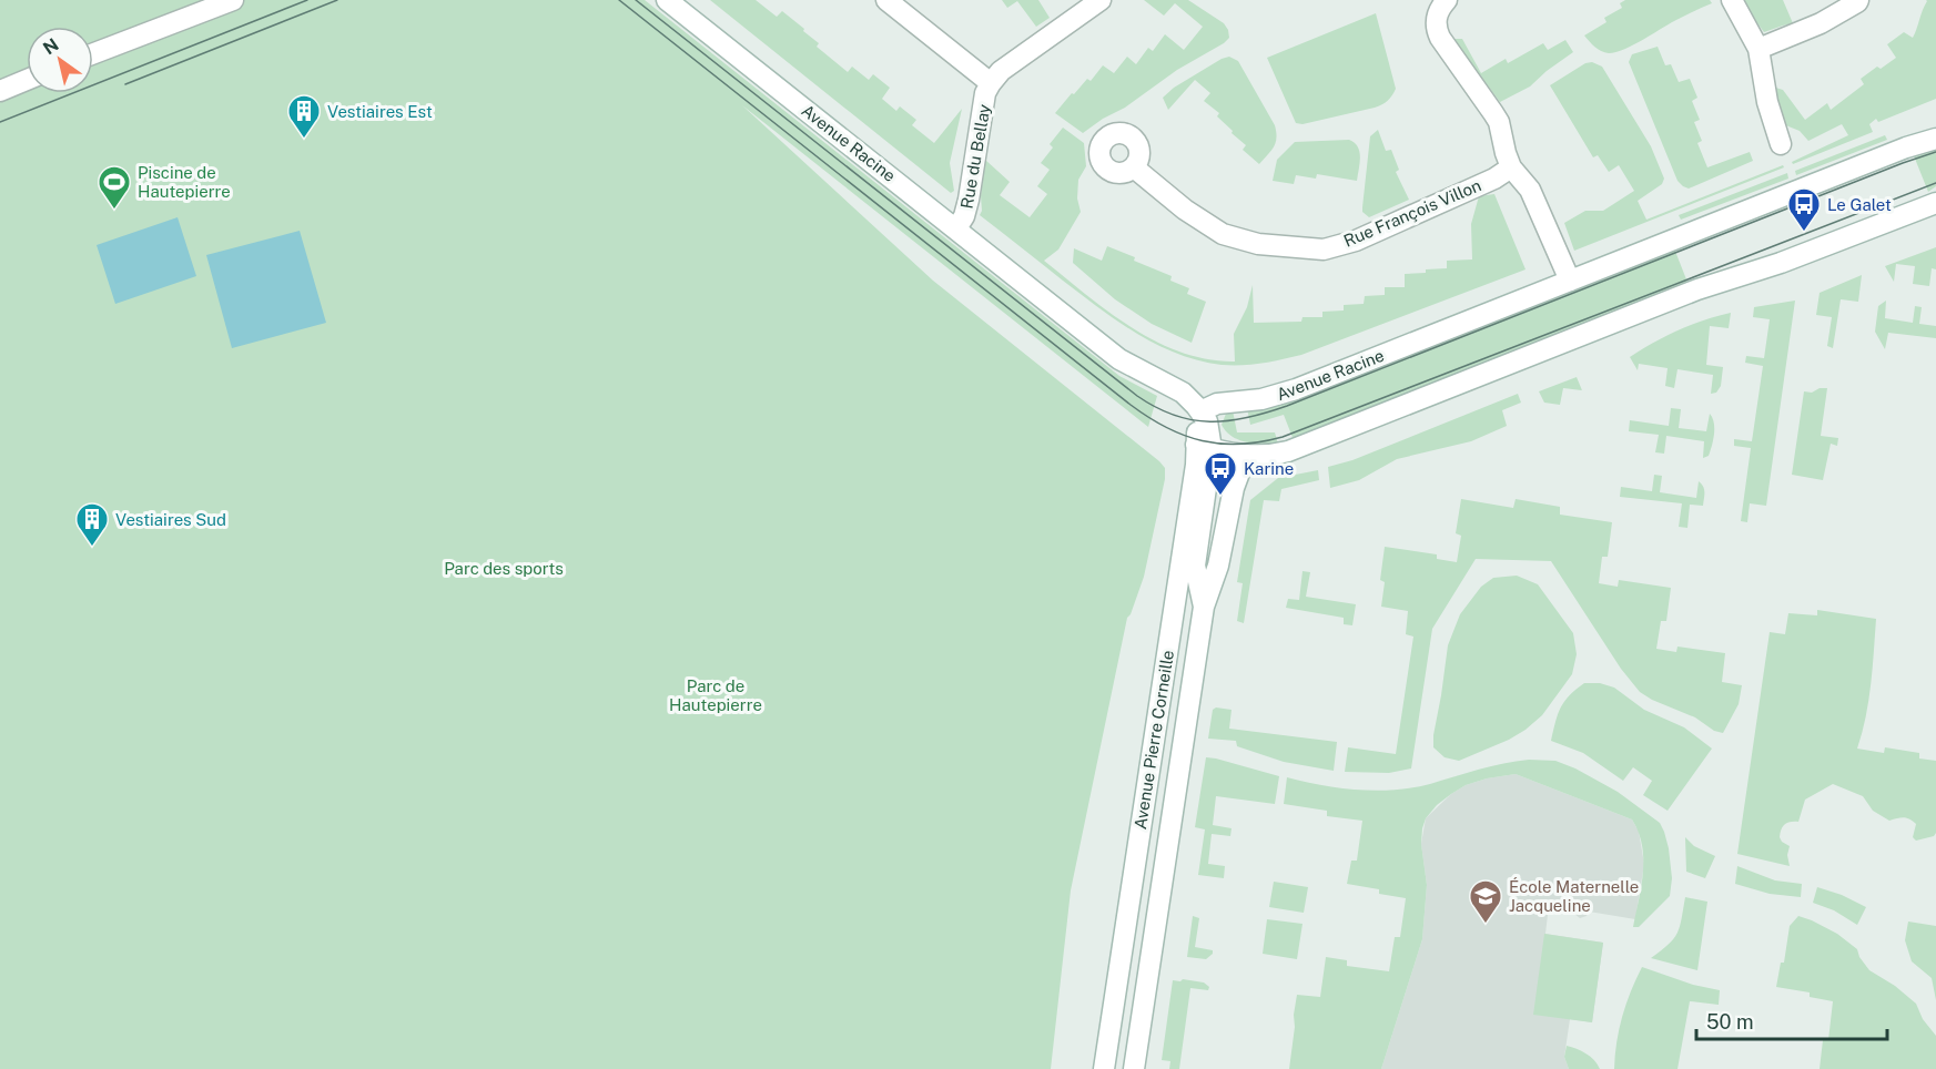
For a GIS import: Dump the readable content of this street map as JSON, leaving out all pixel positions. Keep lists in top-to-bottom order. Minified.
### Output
{"streets":{"street":["Avenue Racine","Rue du Bellay","Rue François Villon","Avenue Pierre Corneille"]},"crossings":[["Avenue Racine","Rue du Bellay"],["Avenue Racine","Avenue Pierre Corneille"]],"parks":["Parc des sports","Parc de Hautepierre"],"places":{"building":["Vestiaires Est","Vestiaires Sud"],"sports":["Piscine de Hautepierre"],"bus stop":["Le Galet","Karine"],"school or university":["École Maternelle Jacqueline"]},"scale_bar":"50 m","north":"top left"}
